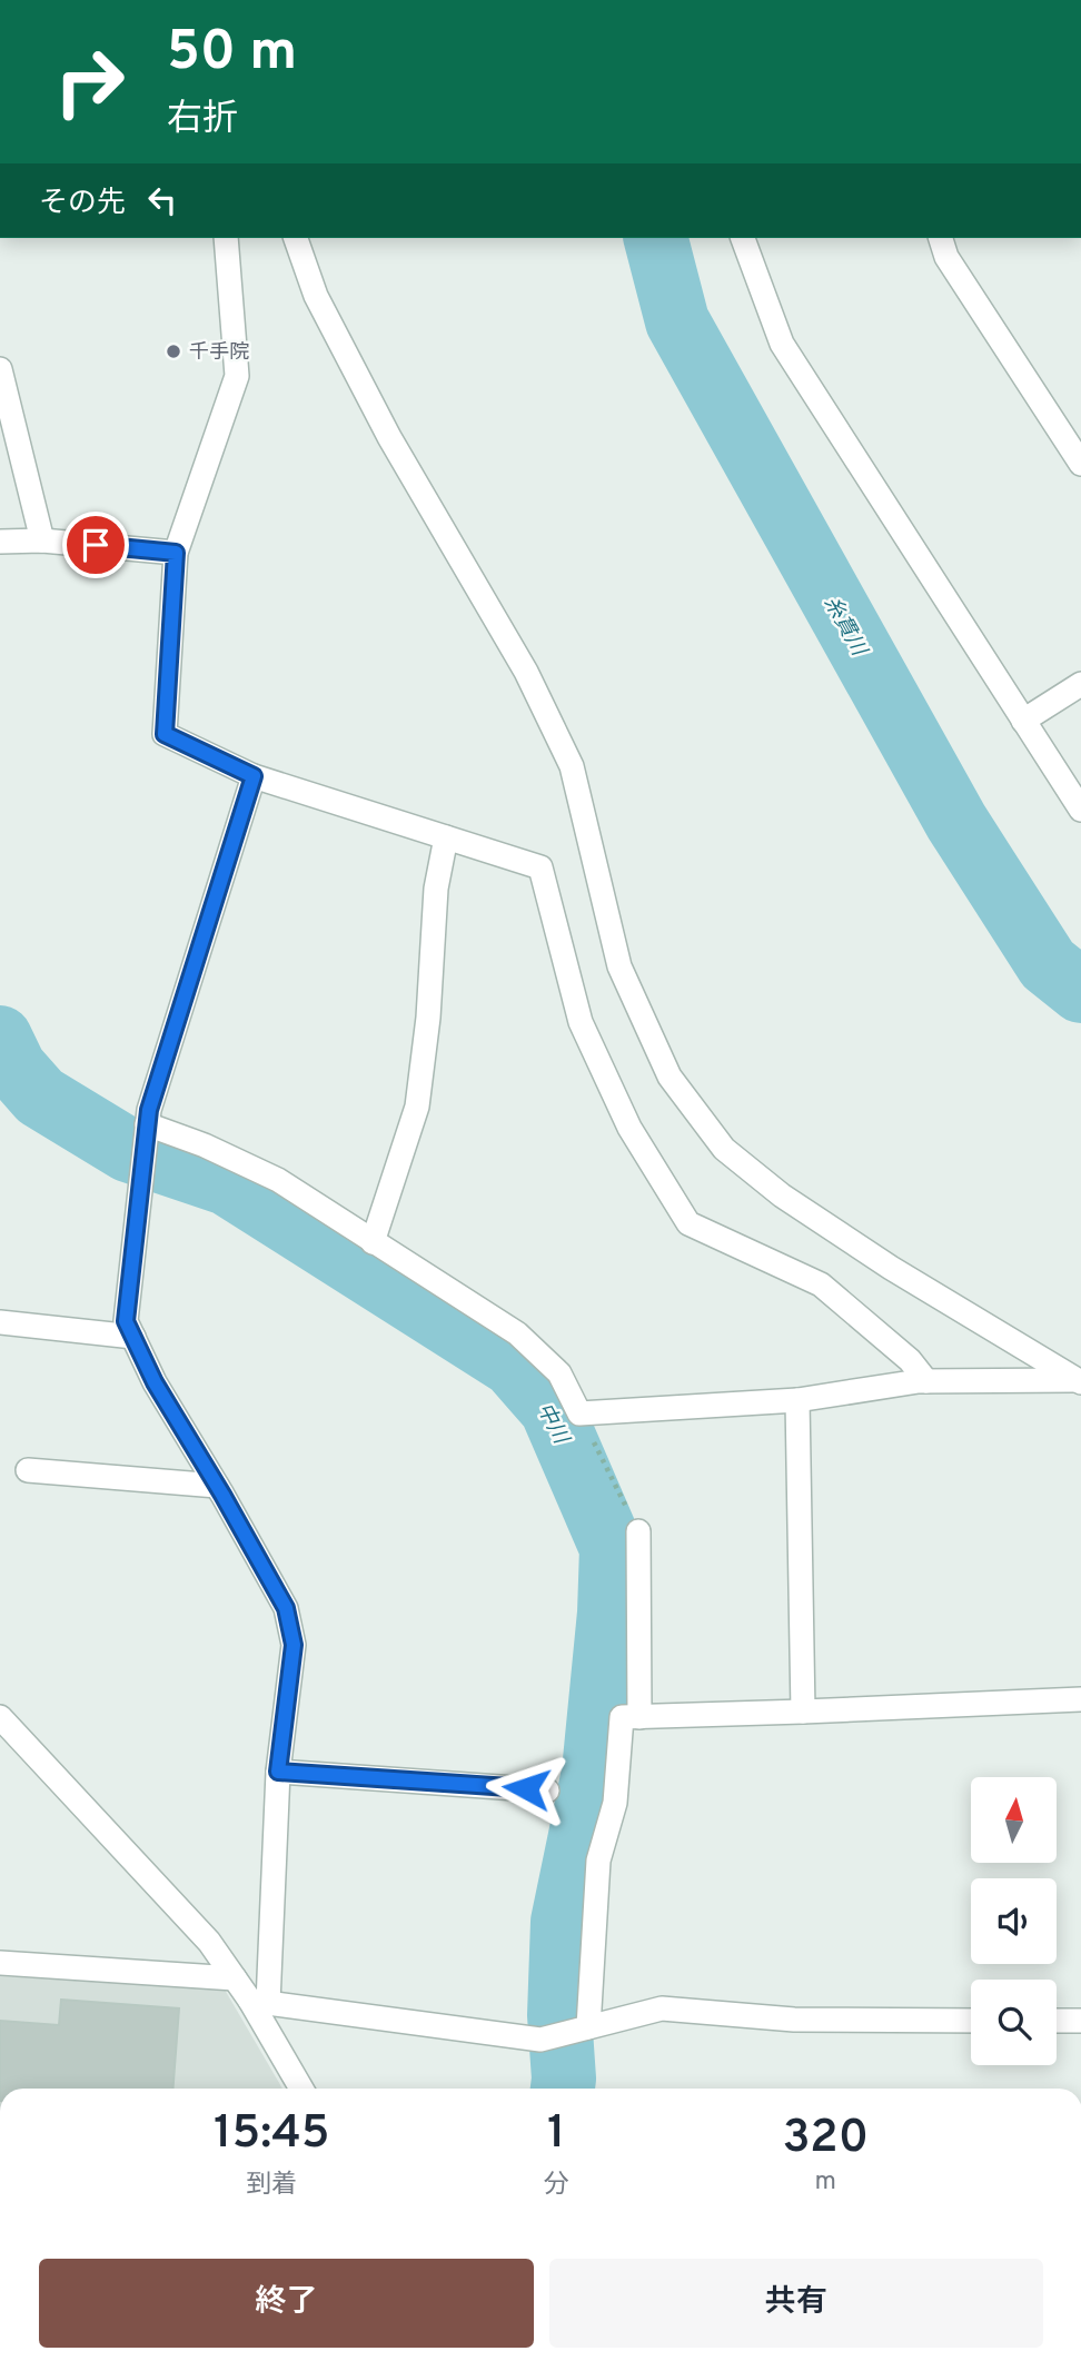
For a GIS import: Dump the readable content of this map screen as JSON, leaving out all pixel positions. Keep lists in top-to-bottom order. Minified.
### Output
{"water":["糸貫川","中川"],"places":["千手院"],"north":"top","page":{"turn":["50 m","右折"],"then":"その先","eta":["15:45","到着","1","分","320","m"],"buttons":["終了","共有"]}}
